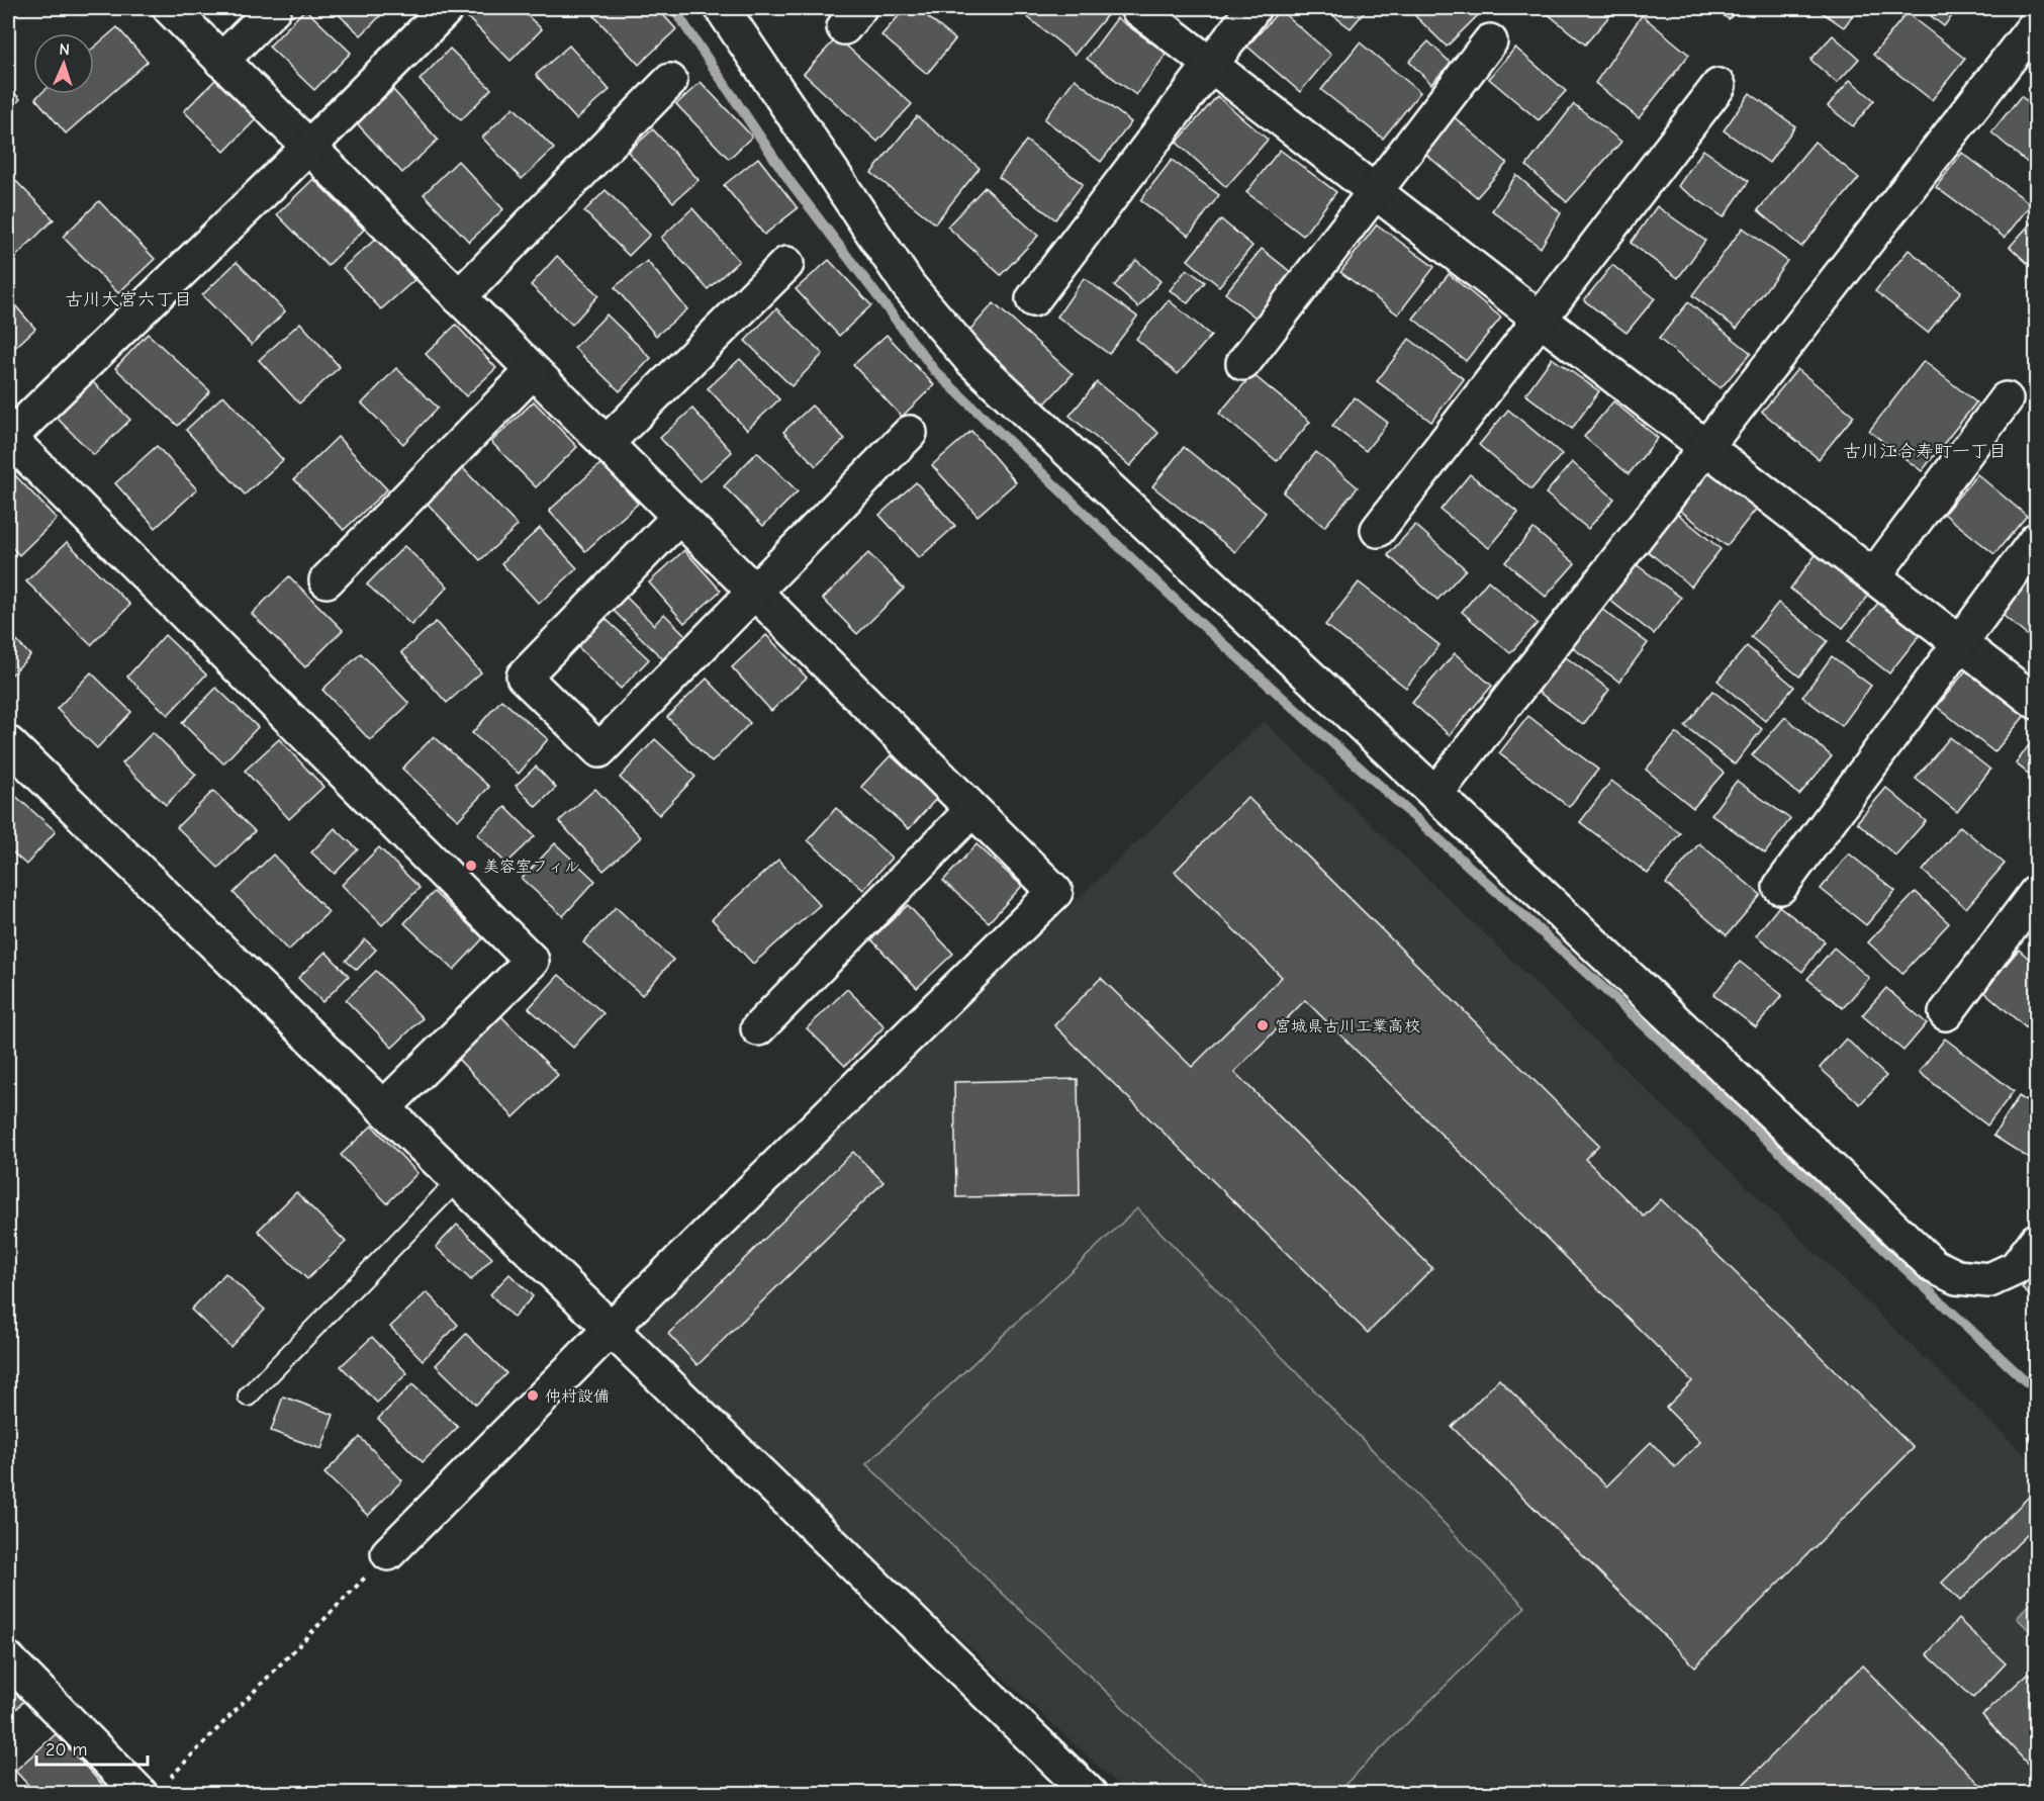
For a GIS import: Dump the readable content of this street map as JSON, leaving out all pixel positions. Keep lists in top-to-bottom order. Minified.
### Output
{"districts":["古川大宮六丁目","古川江合寿町一丁目"],"places":["美容室フィル","宮城県古川工業高校","仲村設備"],"scale_bar":"20 m","north":"top"}
